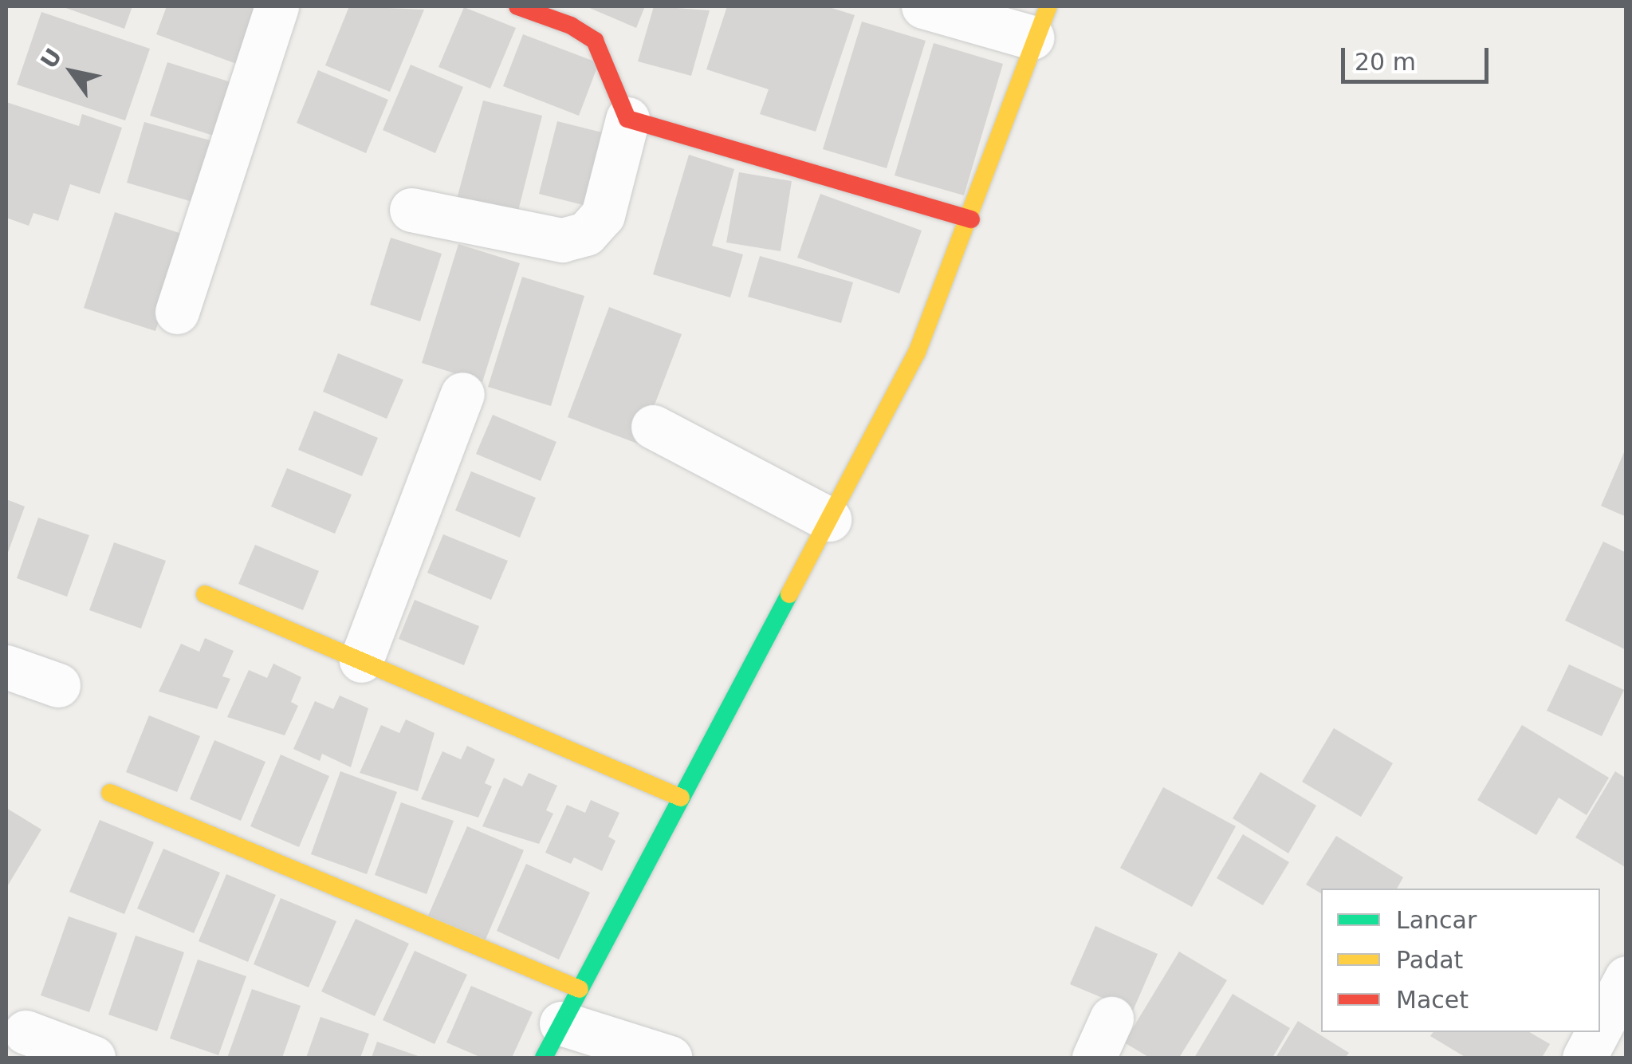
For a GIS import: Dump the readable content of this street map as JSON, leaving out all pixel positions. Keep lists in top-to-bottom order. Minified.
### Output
{"legend":["Lancar","Padat","Macet"],"scale_bar":"20 m","north":"top left"}
